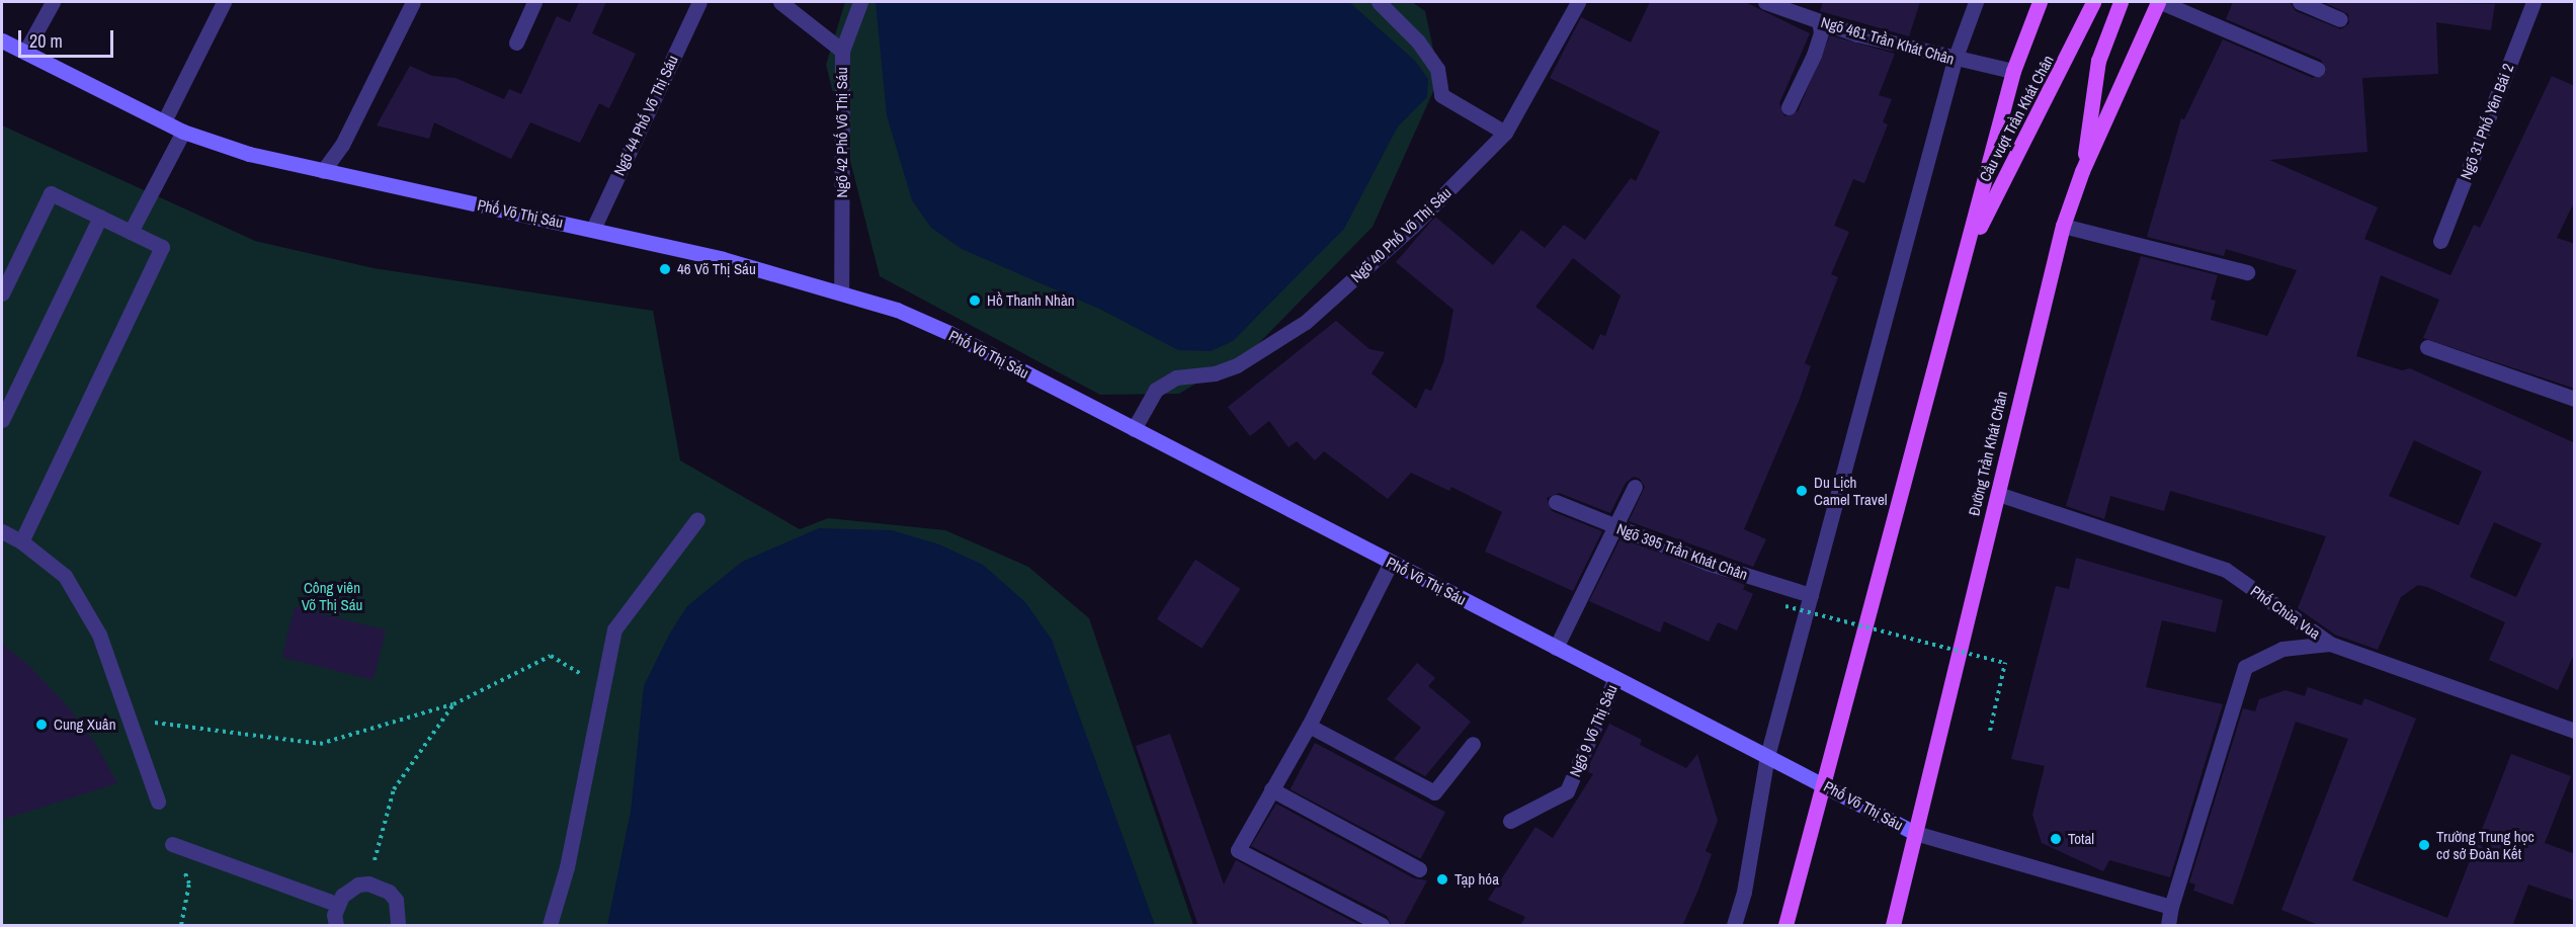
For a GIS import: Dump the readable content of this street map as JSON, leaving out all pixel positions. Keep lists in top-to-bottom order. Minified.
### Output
{"streets":{"main road":["Cầu vượt Trần Khát Chân","Đường Trần Khát Chân"],"street":["Ngõ 461 Trần Khát Chân","Ngõ 44 Phố Võ Thị Sáu","Ngõ 31 Phố Yên Bái 2","Ngõ 42 Phố Võ Thị Sáu","Phố Võ Thị Sáu","Ngõ 40 Phố Võ Thị Sáu","Ngõ 395 Trần Khát Chân","Phố Chùa Vua","Ngõ 9 Võ Thị Sáu"]},"crossings":[["Ngõ 44 Phố Võ Thị Sáu","Phố Võ Thị Sáu"],["Ngõ 42 Phố Võ Thị Sáu","Phố Võ Thị Sáu"],["Phố Võ Thị Sáu","Ngõ 40 Phố Võ Thị Sáu"],["Phố Võ Thị Sáu","Đường Trần Khát Chân"],["Phố Võ Thị Sáu","Ngõ 9 Võ Thị Sáu"],["Đường Trần Khát Chân","Phố Chùa Vua"]],"parks":["Công viên Võ Thị Sáu"],"places":["46 Võ Thị Sáu","Hồ Thanh Nhàn","Du Lịch Camel Travel","Cung Xuân","Total","Trường Trung học cơ sở Đoàn Kết","Tạp hóa"],"scale_bar":"20 m"}
